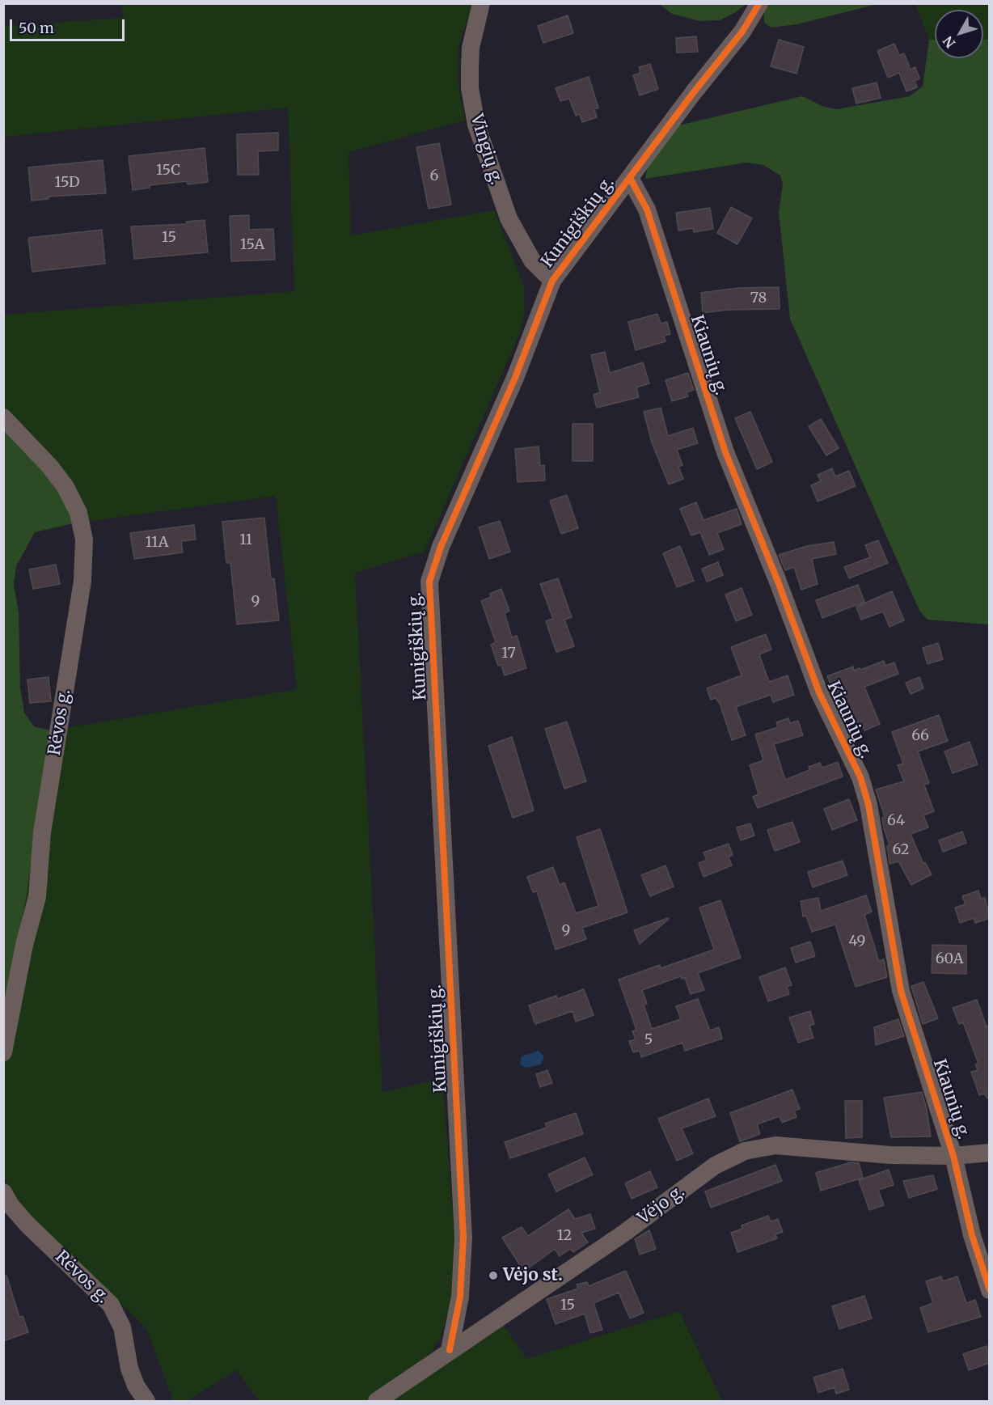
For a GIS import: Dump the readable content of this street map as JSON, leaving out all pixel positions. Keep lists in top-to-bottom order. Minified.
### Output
{"streets":{"street":["Vingių g.","Kunigiškių g.","Kiaunių g.","Rėvos g.","Vėjo g."]},"crossings":[["Vingių g.","Kunigiškių g."],["Kunigiškių g.","Kiaunių g."],["Kunigiškių g.","Vėjo g."],["Kiaunių g.","Vėjo g."]],"places":["Vėjo st."],"house_numbers":["15C","6","15D","15","15A","78","11","11A","9","17","66","64","62","9","49","60A","5","12","15"],"scale_bar":"50 m","north":"bottom left"}
